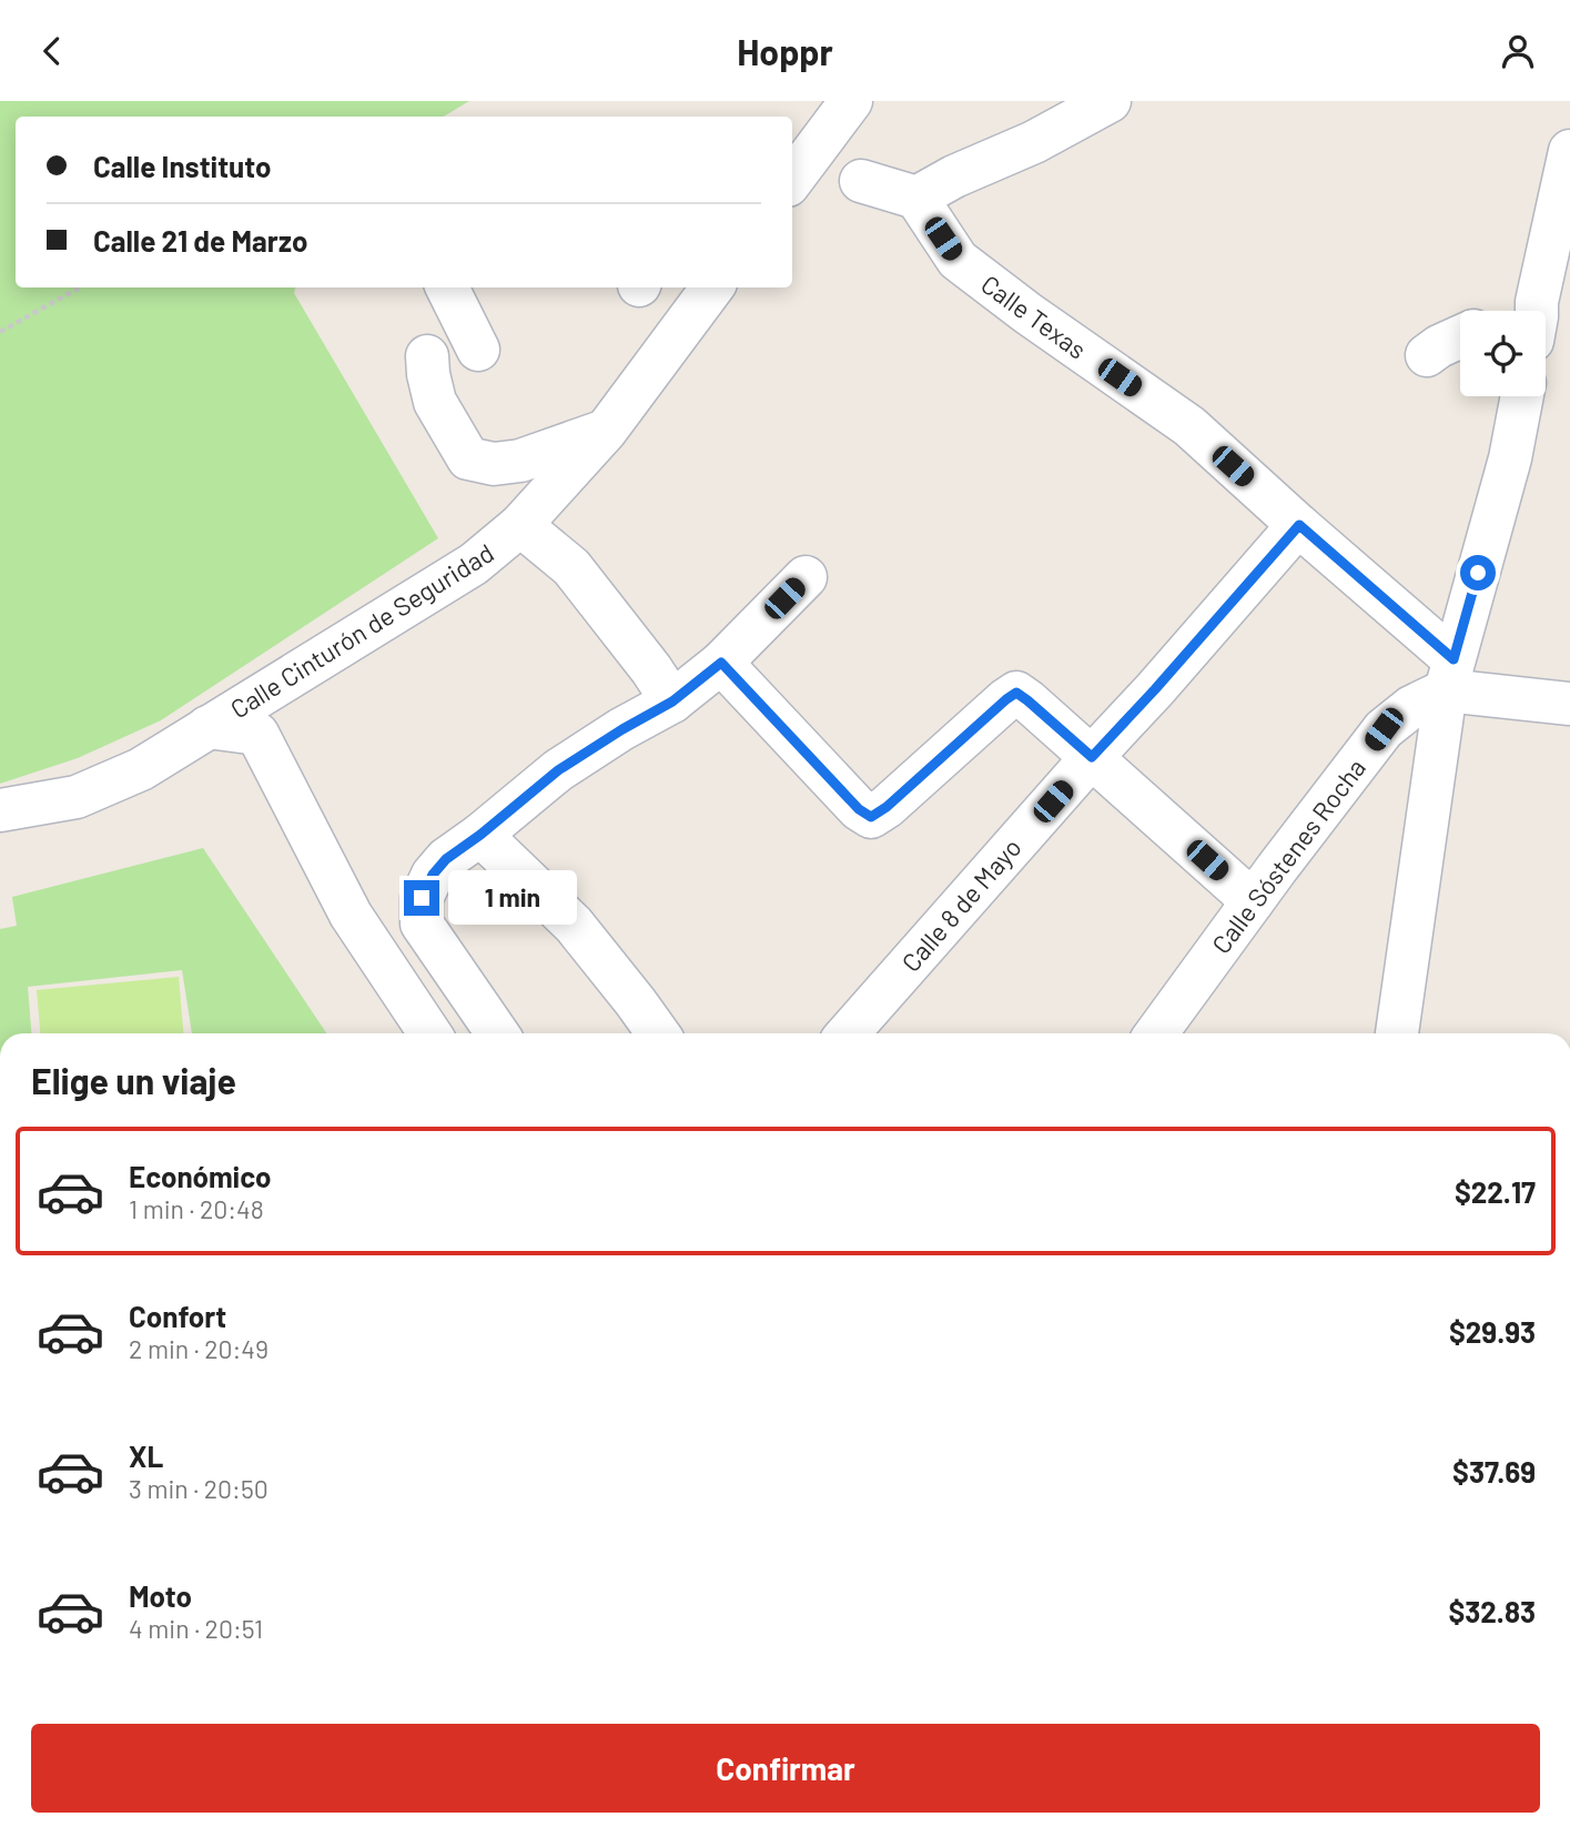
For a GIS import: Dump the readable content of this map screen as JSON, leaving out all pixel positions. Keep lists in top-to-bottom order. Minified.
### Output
{"streets":{"street":["Calle Texas","Calle Cinturón de Seguridad","Calle Sóstenes Rocha","Calle 8 de Mayo"]},"crossings":[["Calle Texas","Calle Sóstenes Rocha"],["Calle Texas","Calle 8 de Mayo"]],"page":{"header":"Hoppr","banner":["Calle Instituto","Calle 21 de Marzo"],"bubble":"1 min","heading":"Elige un viaje","list":[{"name":"Económico","note":"1 min · 20:48","value":"$22.17"},{"name":"Confort","note":"2 min · 20:49","value":"$29.93"},{"name":"XL","note":"3 min · 20:50","value":"$37.69"},{"name":"Moto","note":"4 min · 20:51","value":"$32.83"}],"buttons":"Confirmar"}}
